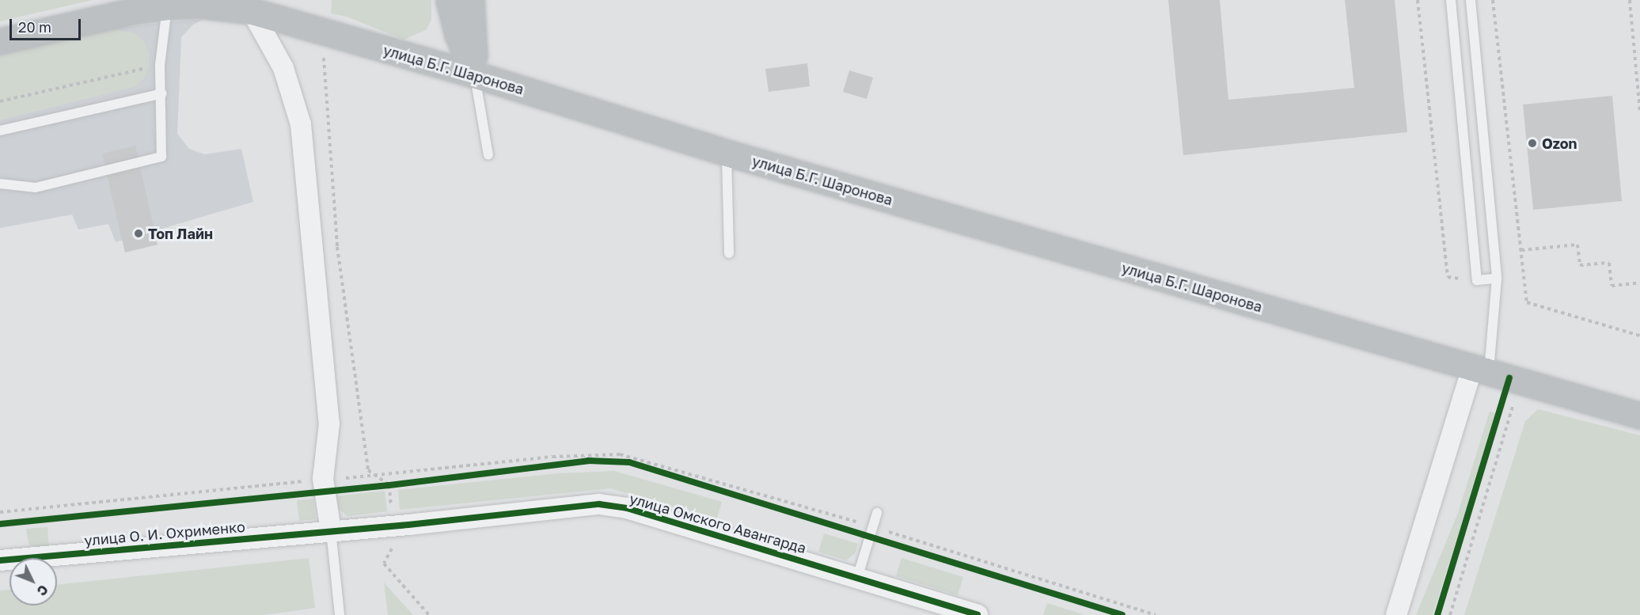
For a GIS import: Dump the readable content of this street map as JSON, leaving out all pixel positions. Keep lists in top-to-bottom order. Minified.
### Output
{"streets":{"main road":["улица Б.Г. Шаронова"],"street":["улица Омского Авангарда","улица О. И. Охрименко"]},"crossings":[["улица Омского Авангарда","улица О. И. Охрименко"]],"places":["Ozon","Топ Лайн"],"scale_bar":"20 m","north":"bottom right"}
